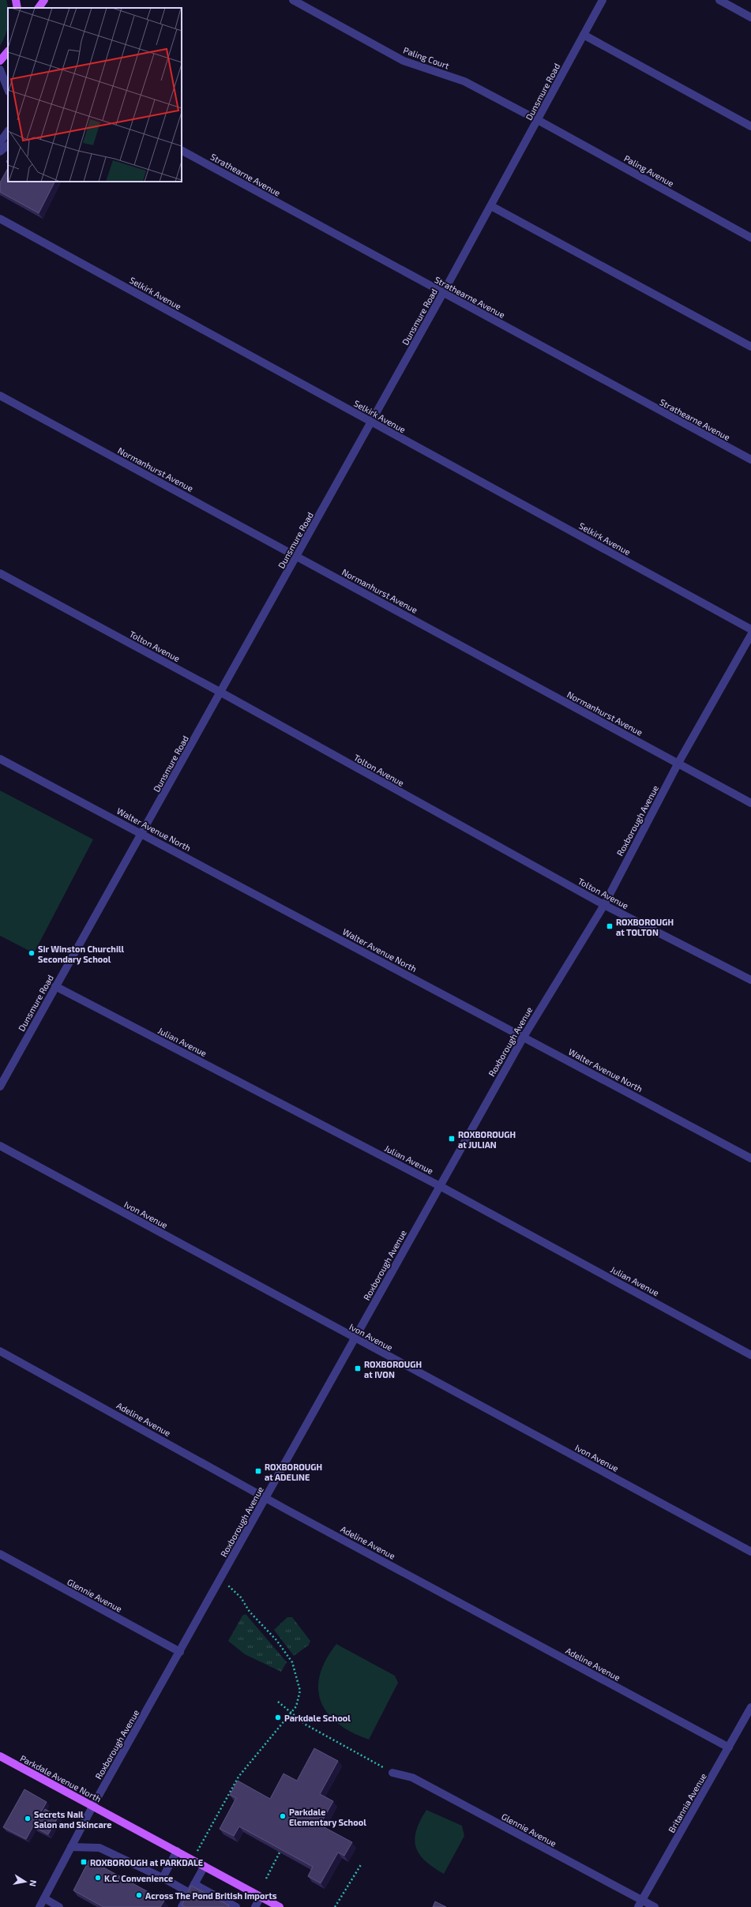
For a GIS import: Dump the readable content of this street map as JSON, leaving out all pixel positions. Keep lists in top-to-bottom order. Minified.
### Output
{"streets":{"main road":["Parkdale Avenue North"],"street":["Paling Court","Dunsmure Road","Paling Avenue","Strathearne Avenue","Selkirk Avenue","Normanhurst Avenue","Tolton Avenue","Roxborough Avenue","Walter Avenue North","Julian Avenue","Ivon Avenue","Adeline Avenue","Glennie Avenue","Britannia Avenue"]},"crossings":[["Paling Court","Dunsmure Road"],["Paling Court","Paling Avenue"],["Dunsmure Road","Paling Avenue"],["Dunsmure Road","Strathearne Avenue"],["Dunsmure Road","Selkirk Avenue"],["Dunsmure Road","Normanhurst Avenue"],["Dunsmure Road","Tolton Avenue"],["Dunsmure Road","Walter Avenue North"],["Dunsmure Road","Julian Avenue"],["Normanhurst Avenue","Roxborough Avenue"],["Tolton Avenue","Roxborough Avenue"],["Roxborough Avenue","Walter Avenue North"],["Roxborough Avenue","Julian Avenue"],["Roxborough Avenue","Ivon Avenue"],["Roxborough Avenue","Adeline Avenue"],["Roxborough Avenue","Glennie Avenue"],["Roxborough Avenue","Parkdale Avenue North"],["Adeline Avenue","Britannia Avenue"],["Glennie Avenue","Britannia Avenue"]],"places":{"transit":["ROXBOROUGH at TOLTON","ROXBOROUGH at JULIAN","ROXBOROUGH at IVON","ROXBOROUGH at ADELINE","ROXBOROUGH at PARKDALE"],"other":["Sir Winston Churchill Secondary School","Parkdale School","Parkdale Elementary School","Secrets Nail Salon and Skincare","K.C. Convenience","Across The Pond British Imports"]},"north":"right"}
